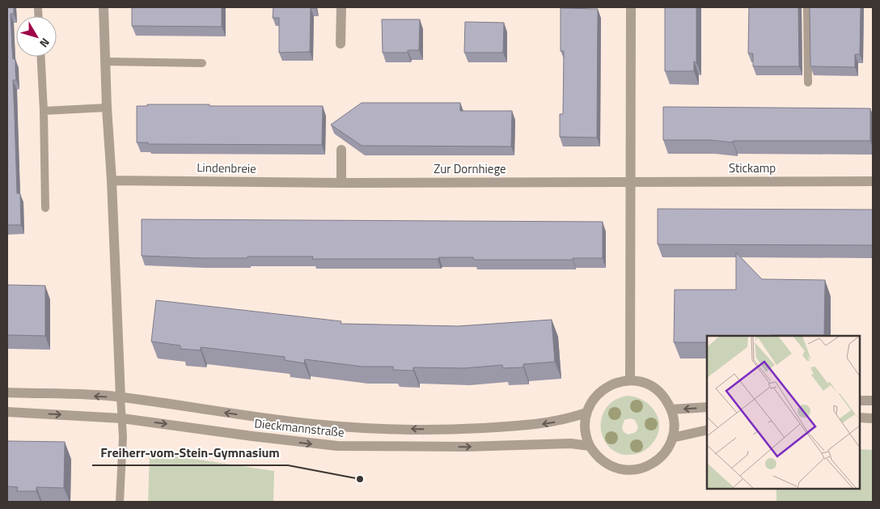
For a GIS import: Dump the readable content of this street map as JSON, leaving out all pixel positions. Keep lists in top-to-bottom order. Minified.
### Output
{"streets":{"street":["Lindenbreie","Stickamp","Zur Dornhiege","Dieckmannstraße"]},"crossings":[["Lindenbreie","Zur Dornhiege"],["Stickamp","Zur Dornhiege"]],"places":["Freiherr-vom-Stein-Gymnasium"],"north":"bottom right"}
